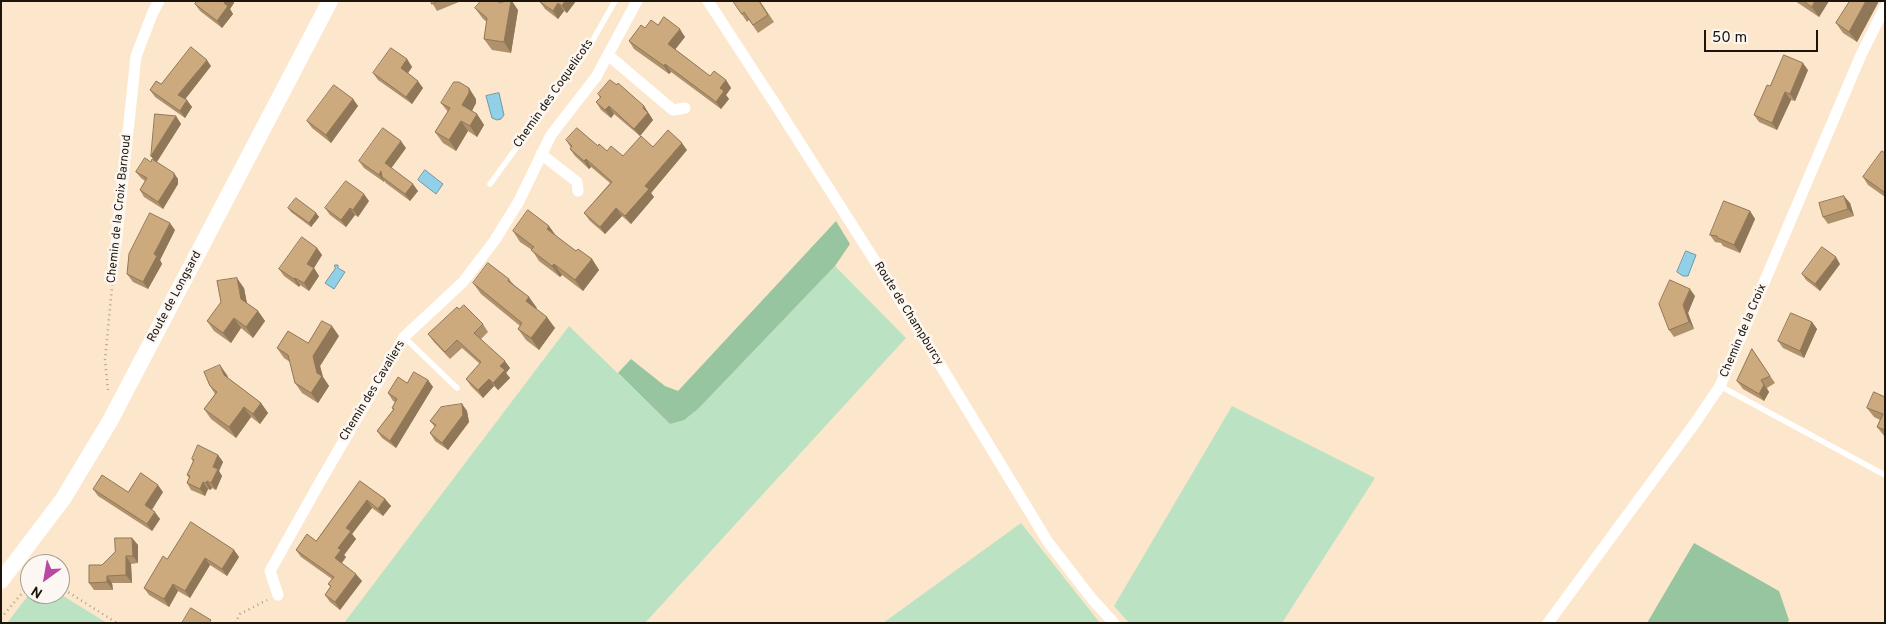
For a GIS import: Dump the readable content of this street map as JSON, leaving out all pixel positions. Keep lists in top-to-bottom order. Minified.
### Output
{"streets":{"main road":["Route de Longsard"],"street":["Chemin de la Croix Barnoud","Route de Champburcy","Chemin de la Croix","Chemin des Cavaliers"],"lane":["Chemin des Coquelicots"]},"scale_bar":"50 m","north":"bottom left"}
